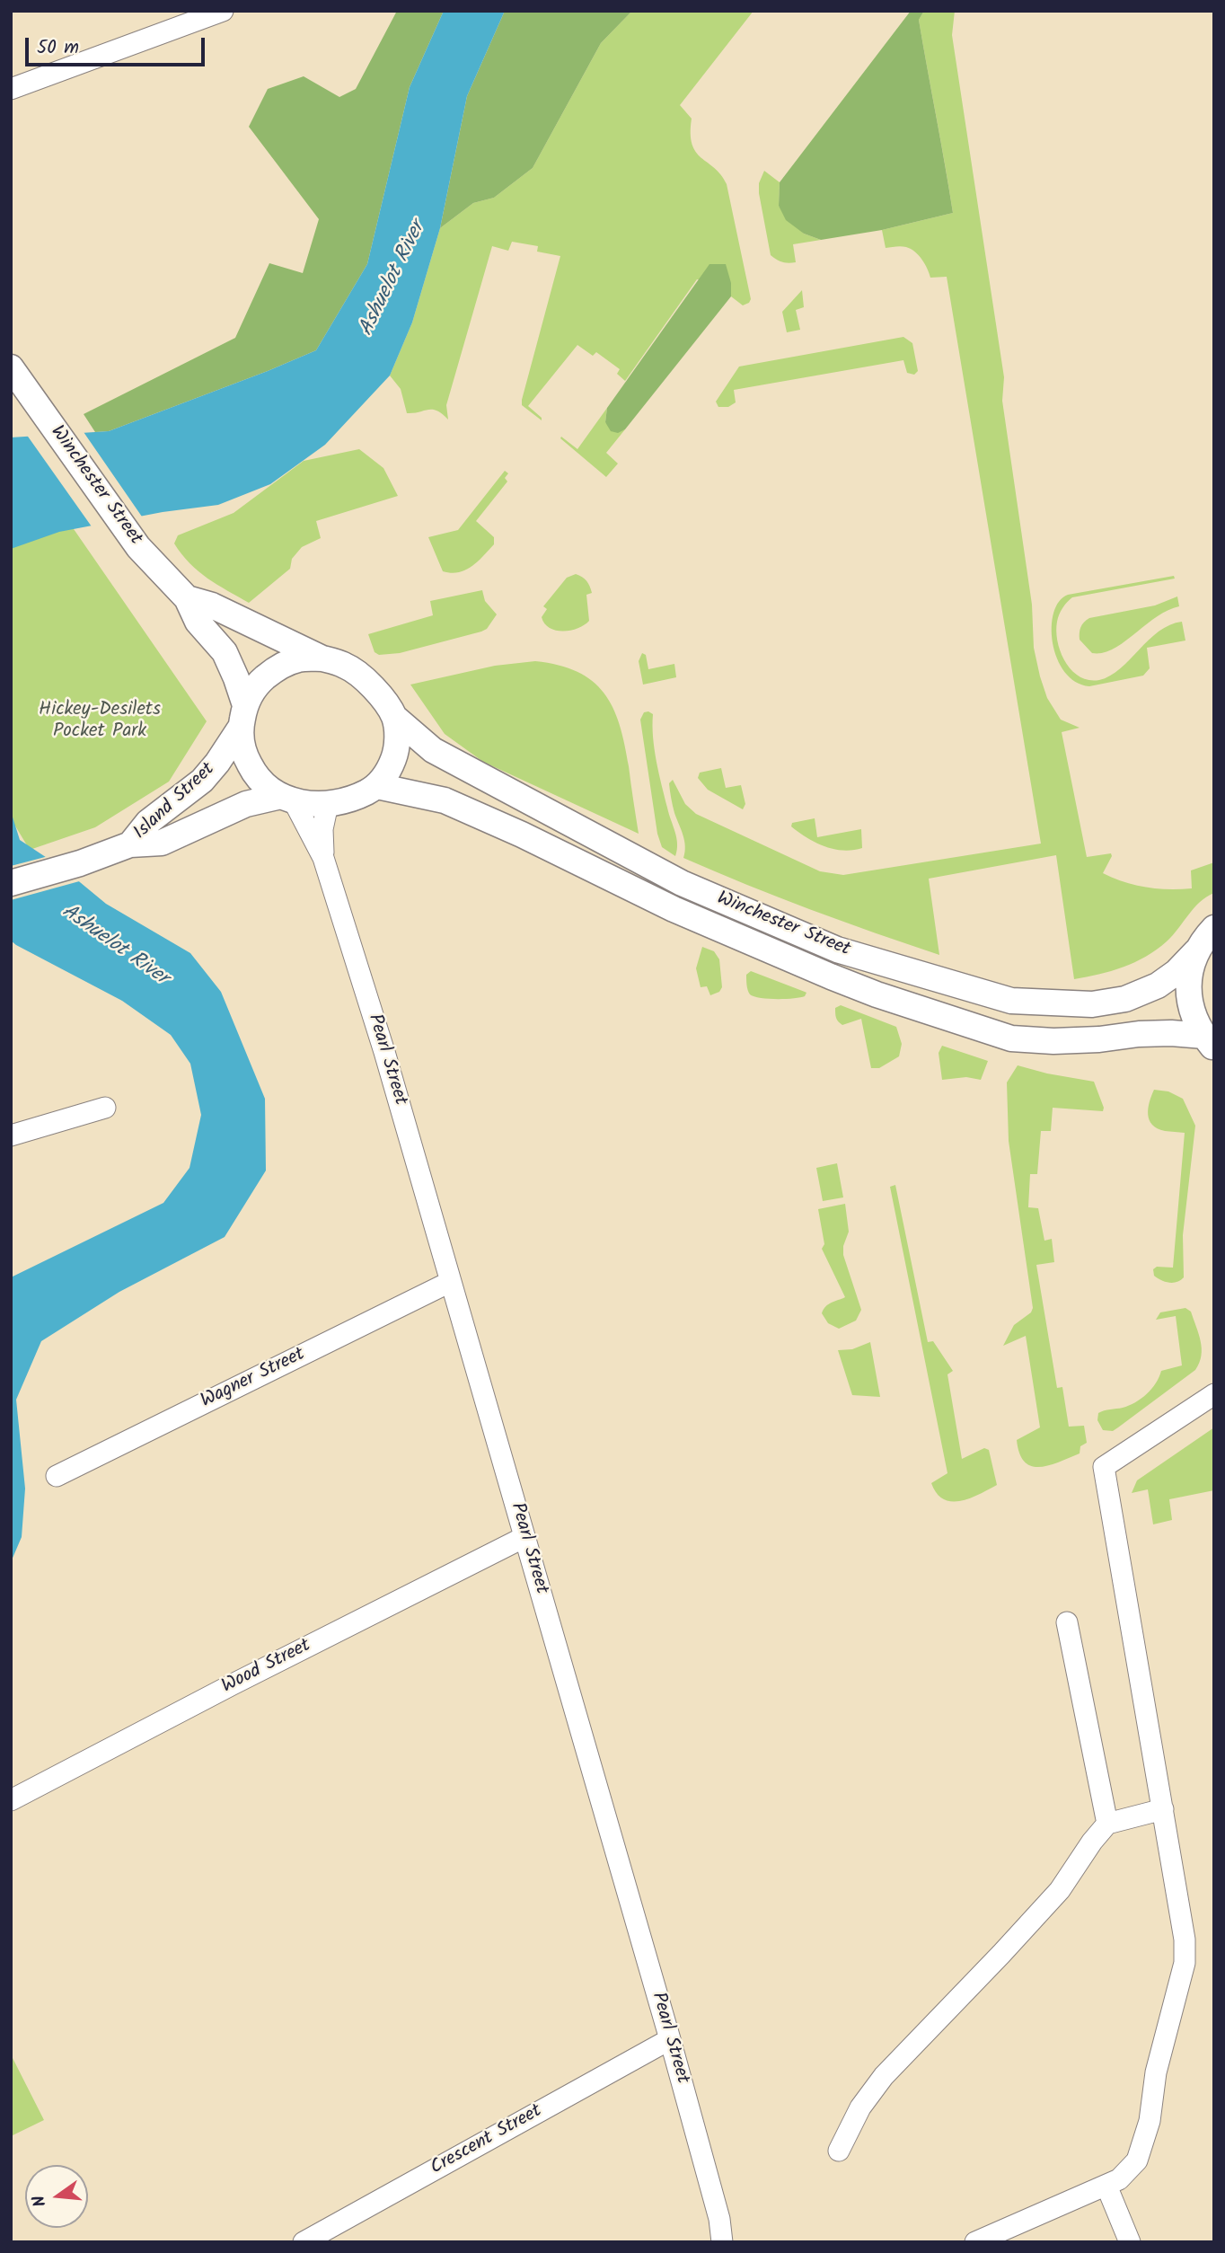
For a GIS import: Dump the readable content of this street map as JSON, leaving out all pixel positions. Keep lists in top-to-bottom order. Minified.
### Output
{"streets":{"street":["Winchester Street","Island Street","Pearl Street","Wagner Street","Wood Street","Crescent Street"]},"crossings":[["Winchester Street","Island Street"],["Winchester Street","Pearl Street"],["Island Street","Pearl Street"],["Pearl Street","Wagner Street"],["Pearl Street","Wood Street"],["Pearl Street","Crescent Street"]],"water":["Ashuelot River"],"parks":["Hickey-Desilets Pocket Park"],"scale_bar":"50 m","north":"left"}
